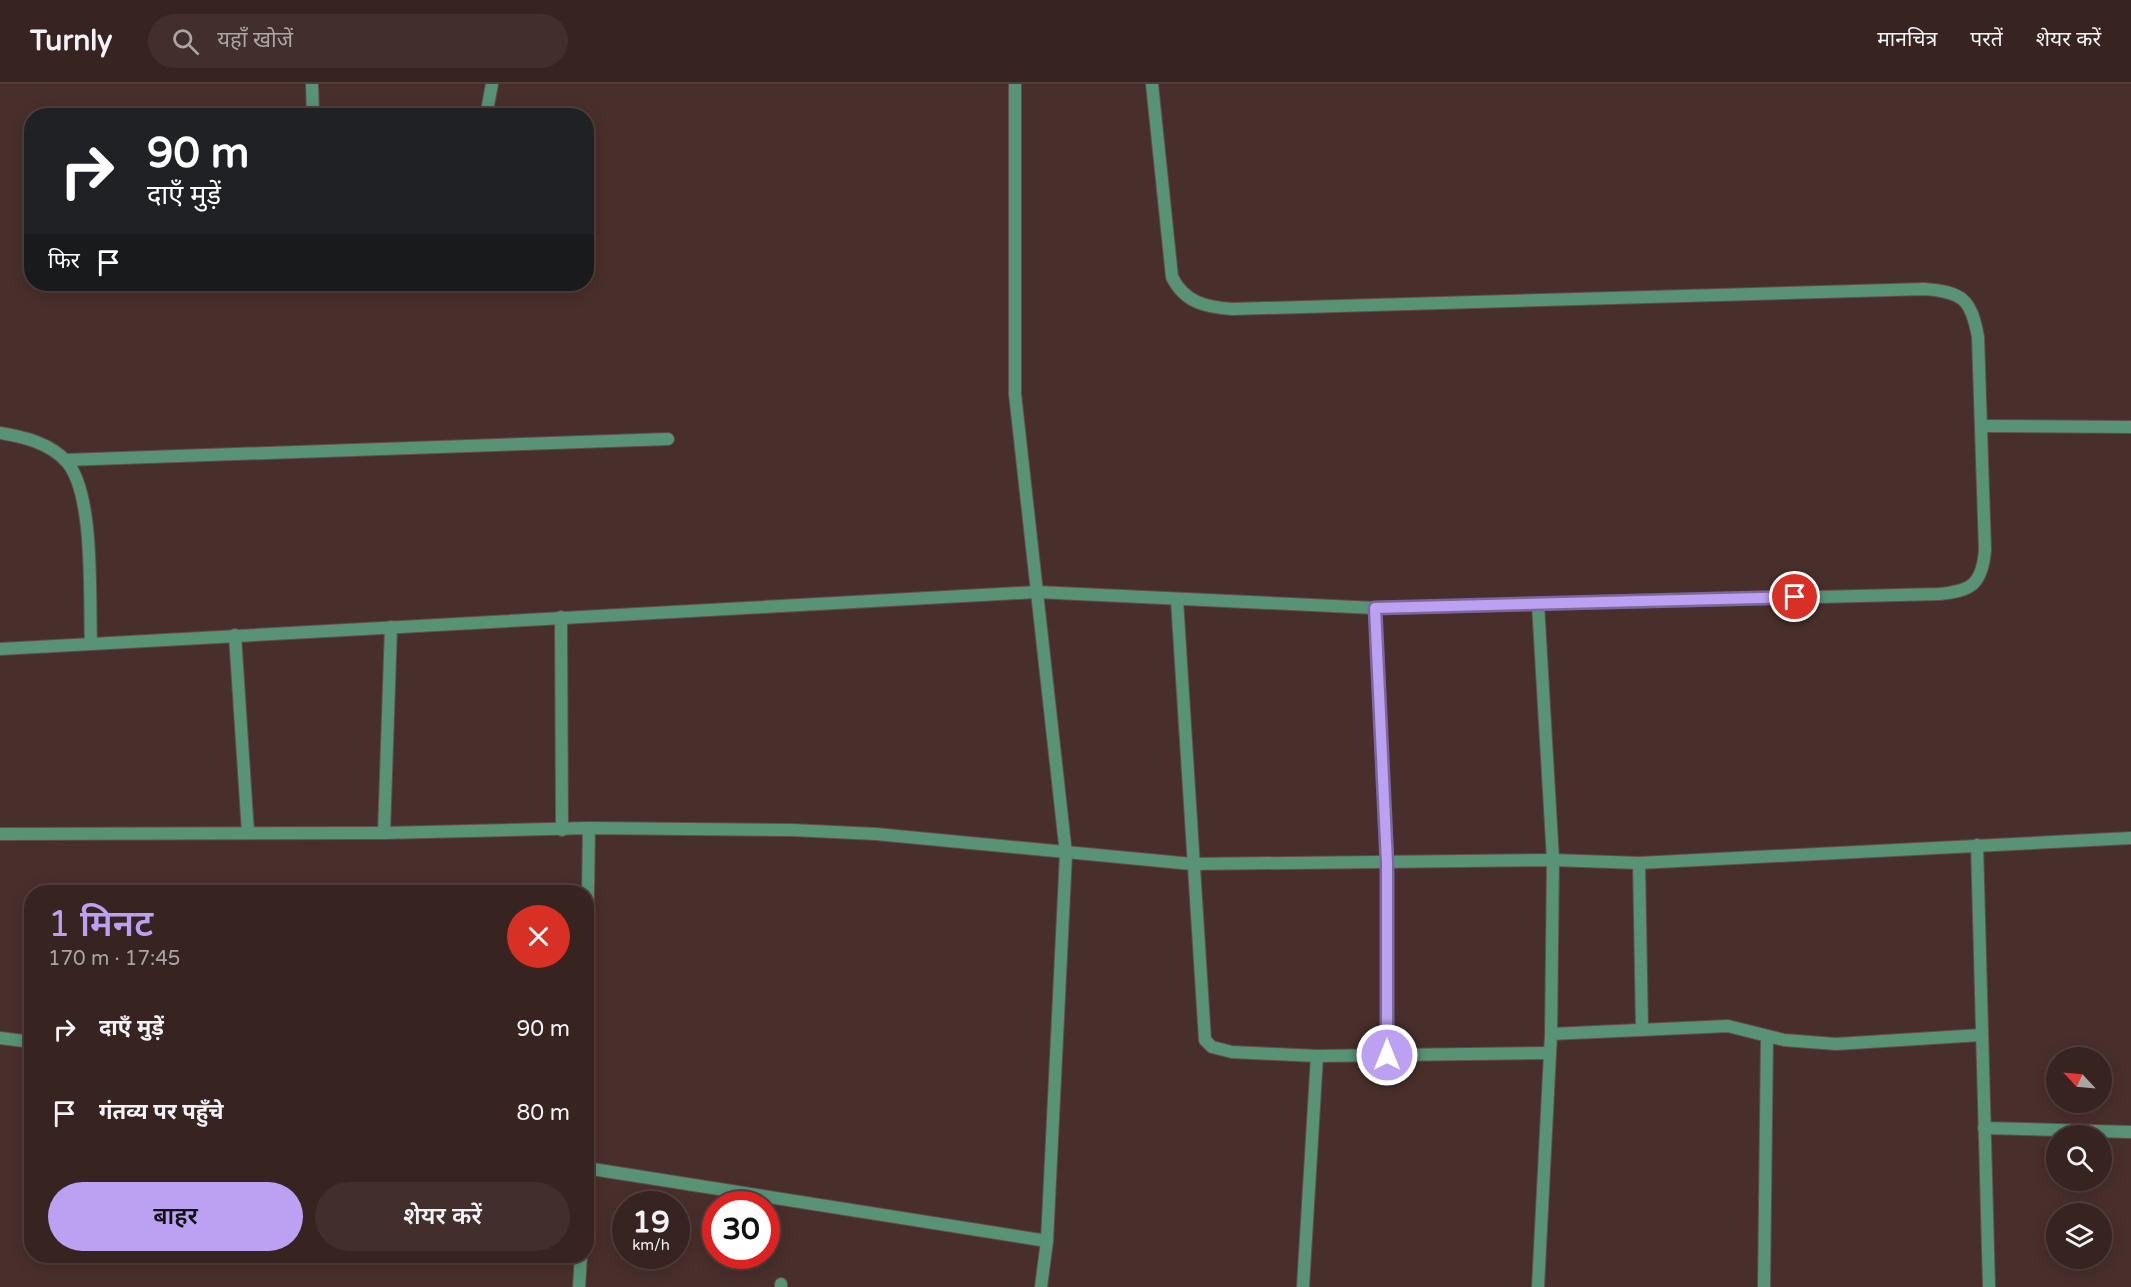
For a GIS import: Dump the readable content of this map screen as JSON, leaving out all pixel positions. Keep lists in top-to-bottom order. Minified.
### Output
{"north":"top left","page":{"header":"Turnly","search":"यहाँ खोजें","nav":["मानचित्र","परतें","शेयर करें"],"turn":["90 m","दाएँ मुड़ें"],"then":"फिर","heading":["1 मिनट","170 m · 17:45"],"list":[{"name":"दाएँ मुड़ें","value":"90 m"},{"name":"गंतव्य पर पहुँचे","value":"80 m"}],"buttons":["बाहर","शेयर करें"],"speed":"19 km/h","limit":"30"}}
